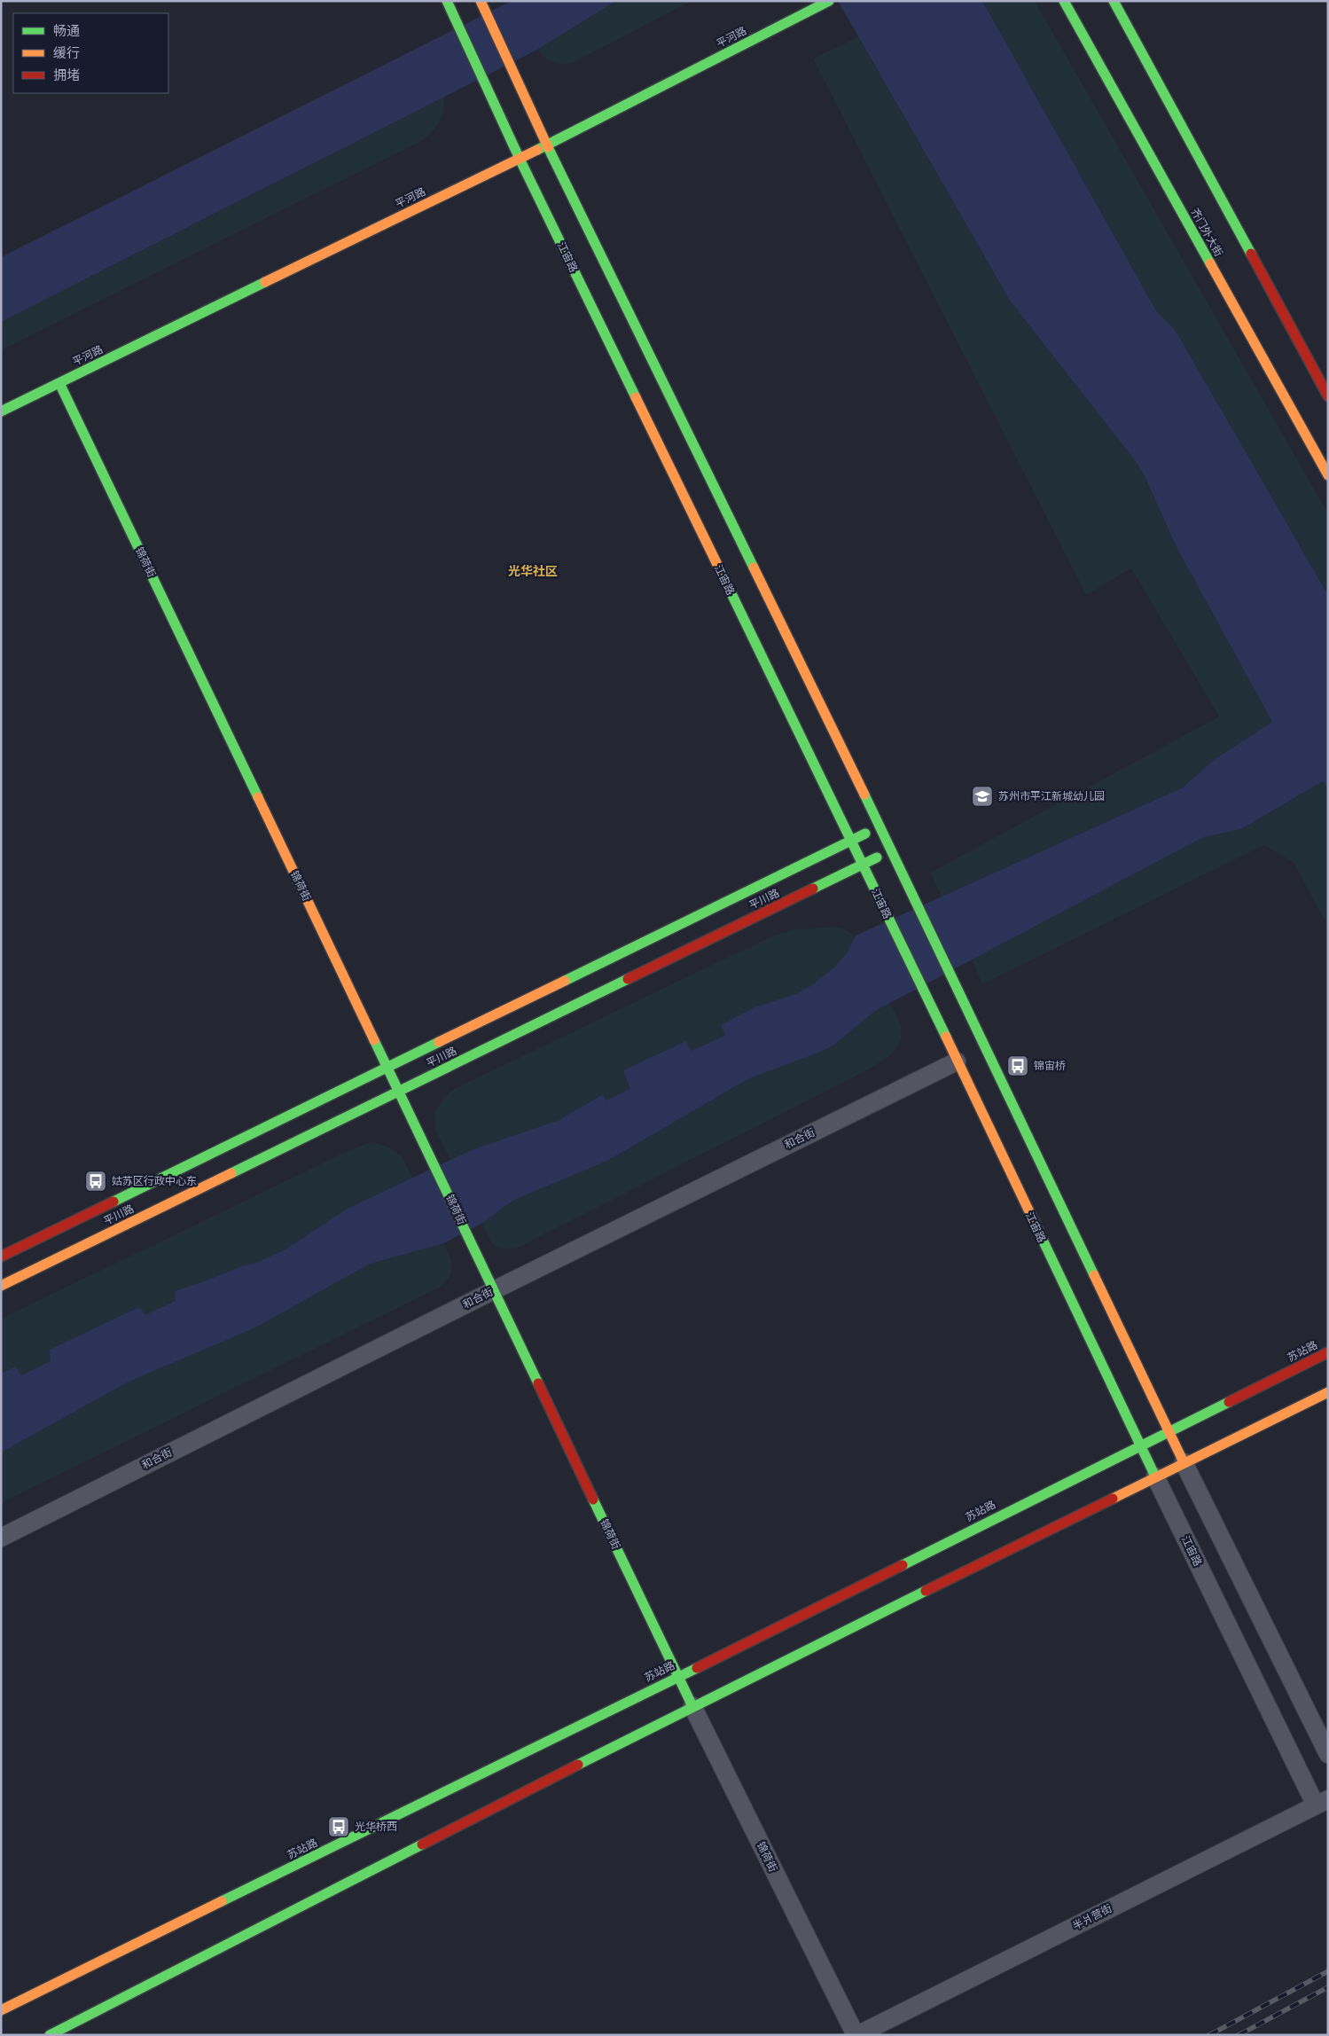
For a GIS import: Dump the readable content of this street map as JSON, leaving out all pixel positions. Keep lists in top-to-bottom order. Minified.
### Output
{"streets":{"street":["平河路","齐门外大街","江宙路","锦荷街","平川路","和合街","苏站路","半爿营街"]},"crossings":[["平河路","江宙路"],["平河路","锦荷街"],["江宙路","平川路"],["江宙路","和合街"],["江宙路","苏站路"],["江宙路","半爿营街"],["锦荷街","平川路"],["锦荷街","和合街"],["锦荷街","苏站路"],["锦荷街","半爿营街"]],"districts":["光华社区"],"places":{"school or university":["苏州市平江新城幼儿园"],"bus stop":["锦宙桥","姑苏区行政中心东","光华桥西"]},"legend":["畅通","缓行","拥堵"]}
